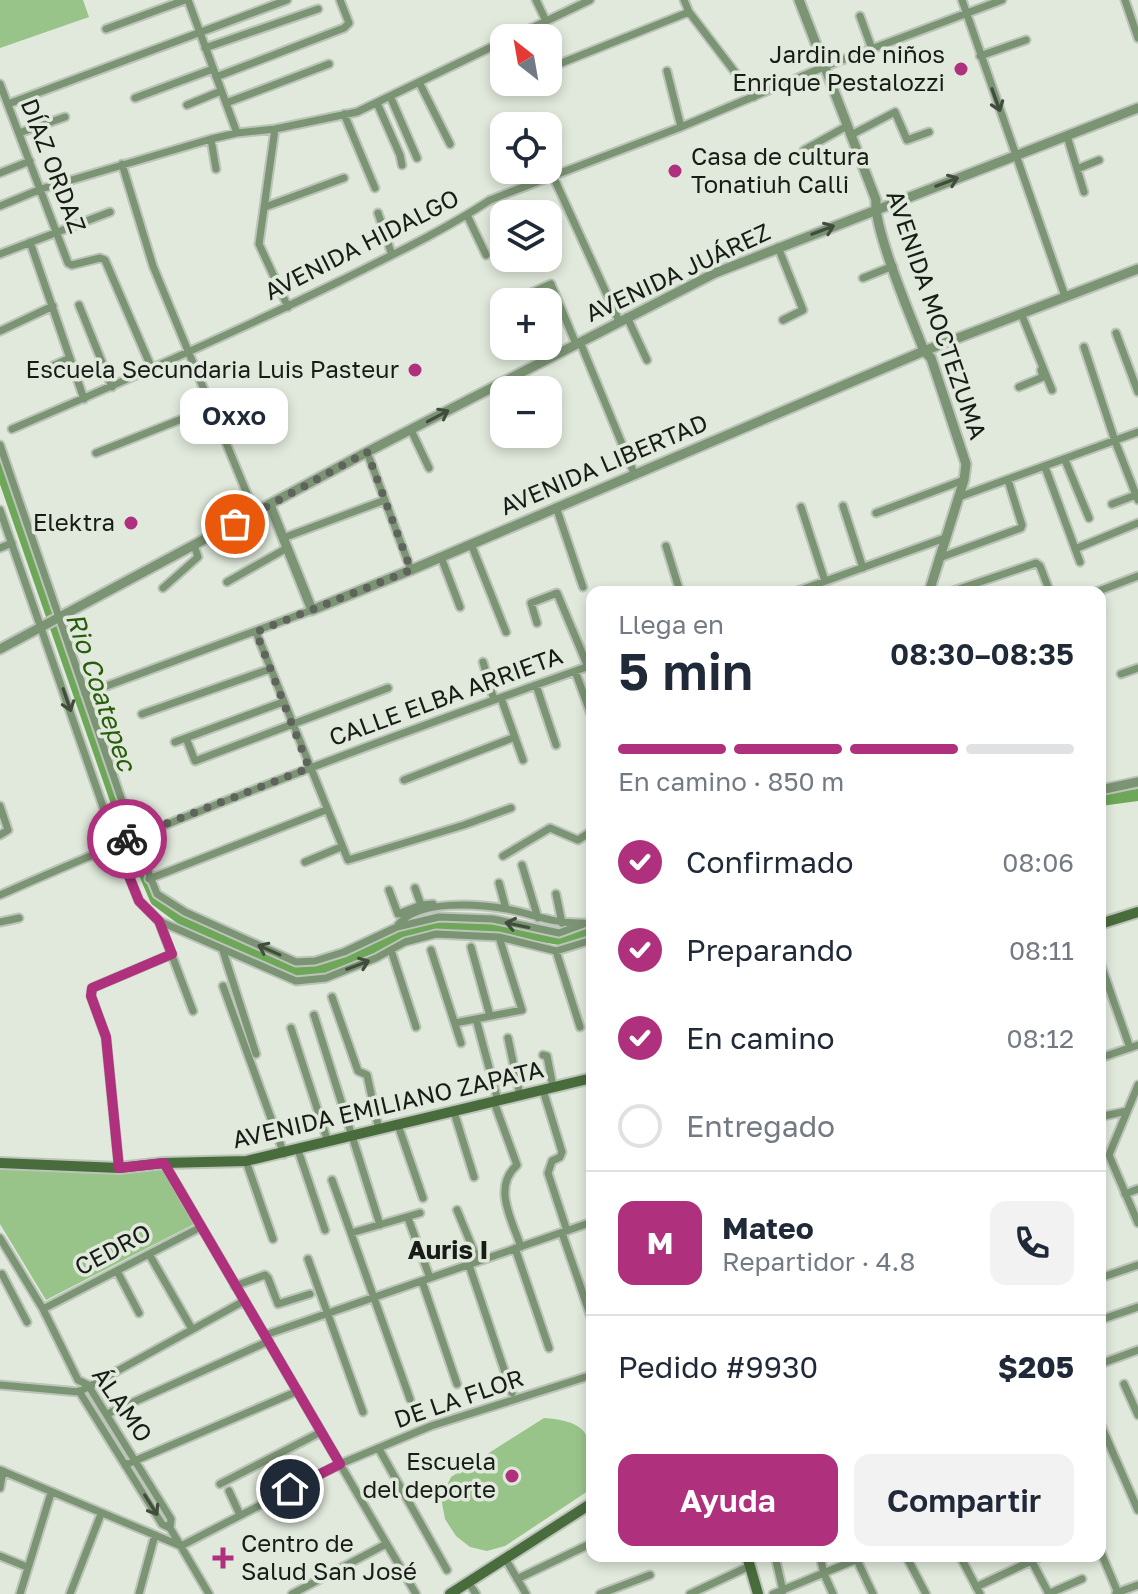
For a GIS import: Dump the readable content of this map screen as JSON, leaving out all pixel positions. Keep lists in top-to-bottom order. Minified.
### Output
{"streets":{"main road":["AVENIDA EMILIANO ZAPATA"],"street":["DÍAZ ORDAZ","AVENIDA HIDALGO","AVENIDA JUÁREZ","AVENIDA MOCTEZUMA","AVENIDA LIBERTAD","CALLE ELBA ARRIETA","CEDRO","DE LA FLOR","ÁLAMO"]},"crossings":[["DÍAZ ORDAZ","AVENIDA HIDALGO"],["AVENIDA HIDALGO","AVENIDA MOCTEZUMA"],["AVENIDA JUÁREZ","AVENIDA MOCTEZUMA"],["AVENIDA MOCTEZUMA","AVENIDA LIBERTAD"],["CEDRO","ÁLAMO"],["DE LA FLOR","ÁLAMO"]],"districts":["Auris I"],"water":["Rio Coatepec"],"places":{"other":["Jardin de niños Enrique Pestalozzi","Casa de cultura Tonatiuh Calli","Escuela Secundaria Luis Pasteur","Elektra","Oxxo","Escuela del deporte"],"health":["Centro de Salud San José"]},"north":"top left","page":{"map_buttons":["+","−"],"bubble":"Oxxo","heading":["5 min","Llega en","08:30–08:35"],"panel":["Mateo","Repartidor · 4.8","Pedido #9930","$205"],"bar":"En camino · 850 m","list":[["Confirmado","08:06"],["Preparando","08:11"],["En camino","08:12"],"Entregado"],"round":"M","buttons":["Ayuda","Compartir"]}}
